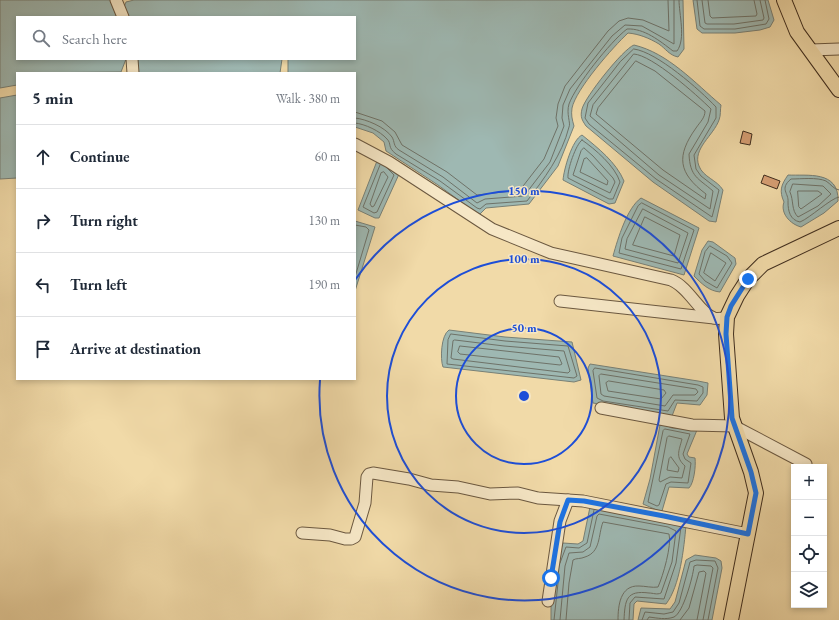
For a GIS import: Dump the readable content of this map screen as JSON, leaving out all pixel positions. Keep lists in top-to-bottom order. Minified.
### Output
{"page":{"search":"Search here","heading":["5 min","Walk · 380 m"],"list":[["Continue","60 m"],["Turn right","130 m"],["Turn left","190 m"],"Arrive at destination"],"map_buttons":["+","−"]},"rings":["150 m","100 m","50 m"]}
